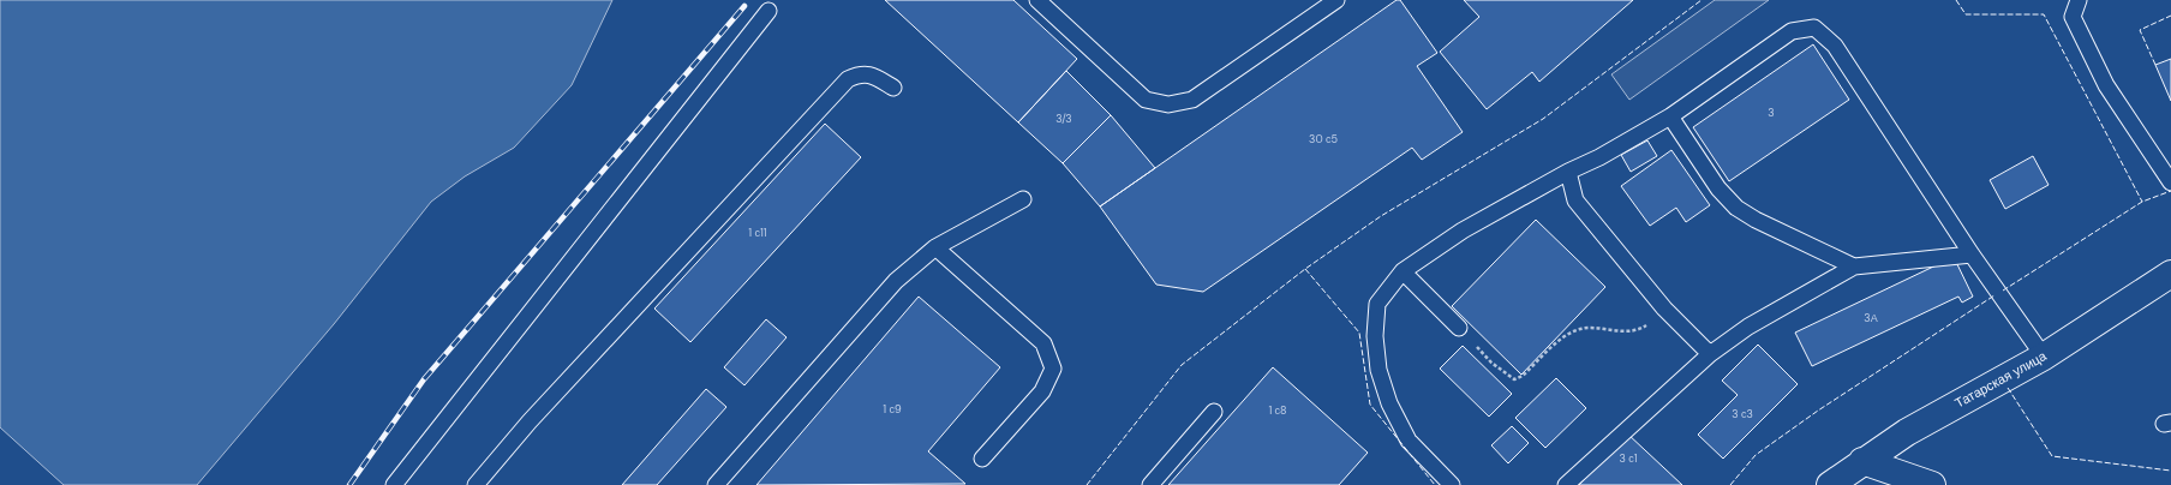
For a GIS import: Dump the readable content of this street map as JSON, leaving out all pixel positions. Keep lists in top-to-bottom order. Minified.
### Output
{"streets":{"street":["Татарская улица"]},"house_numbers":["3","3/3","30 с5","1 с11","3А","1 с9","1 с8","3 с3","3 с1"]}
